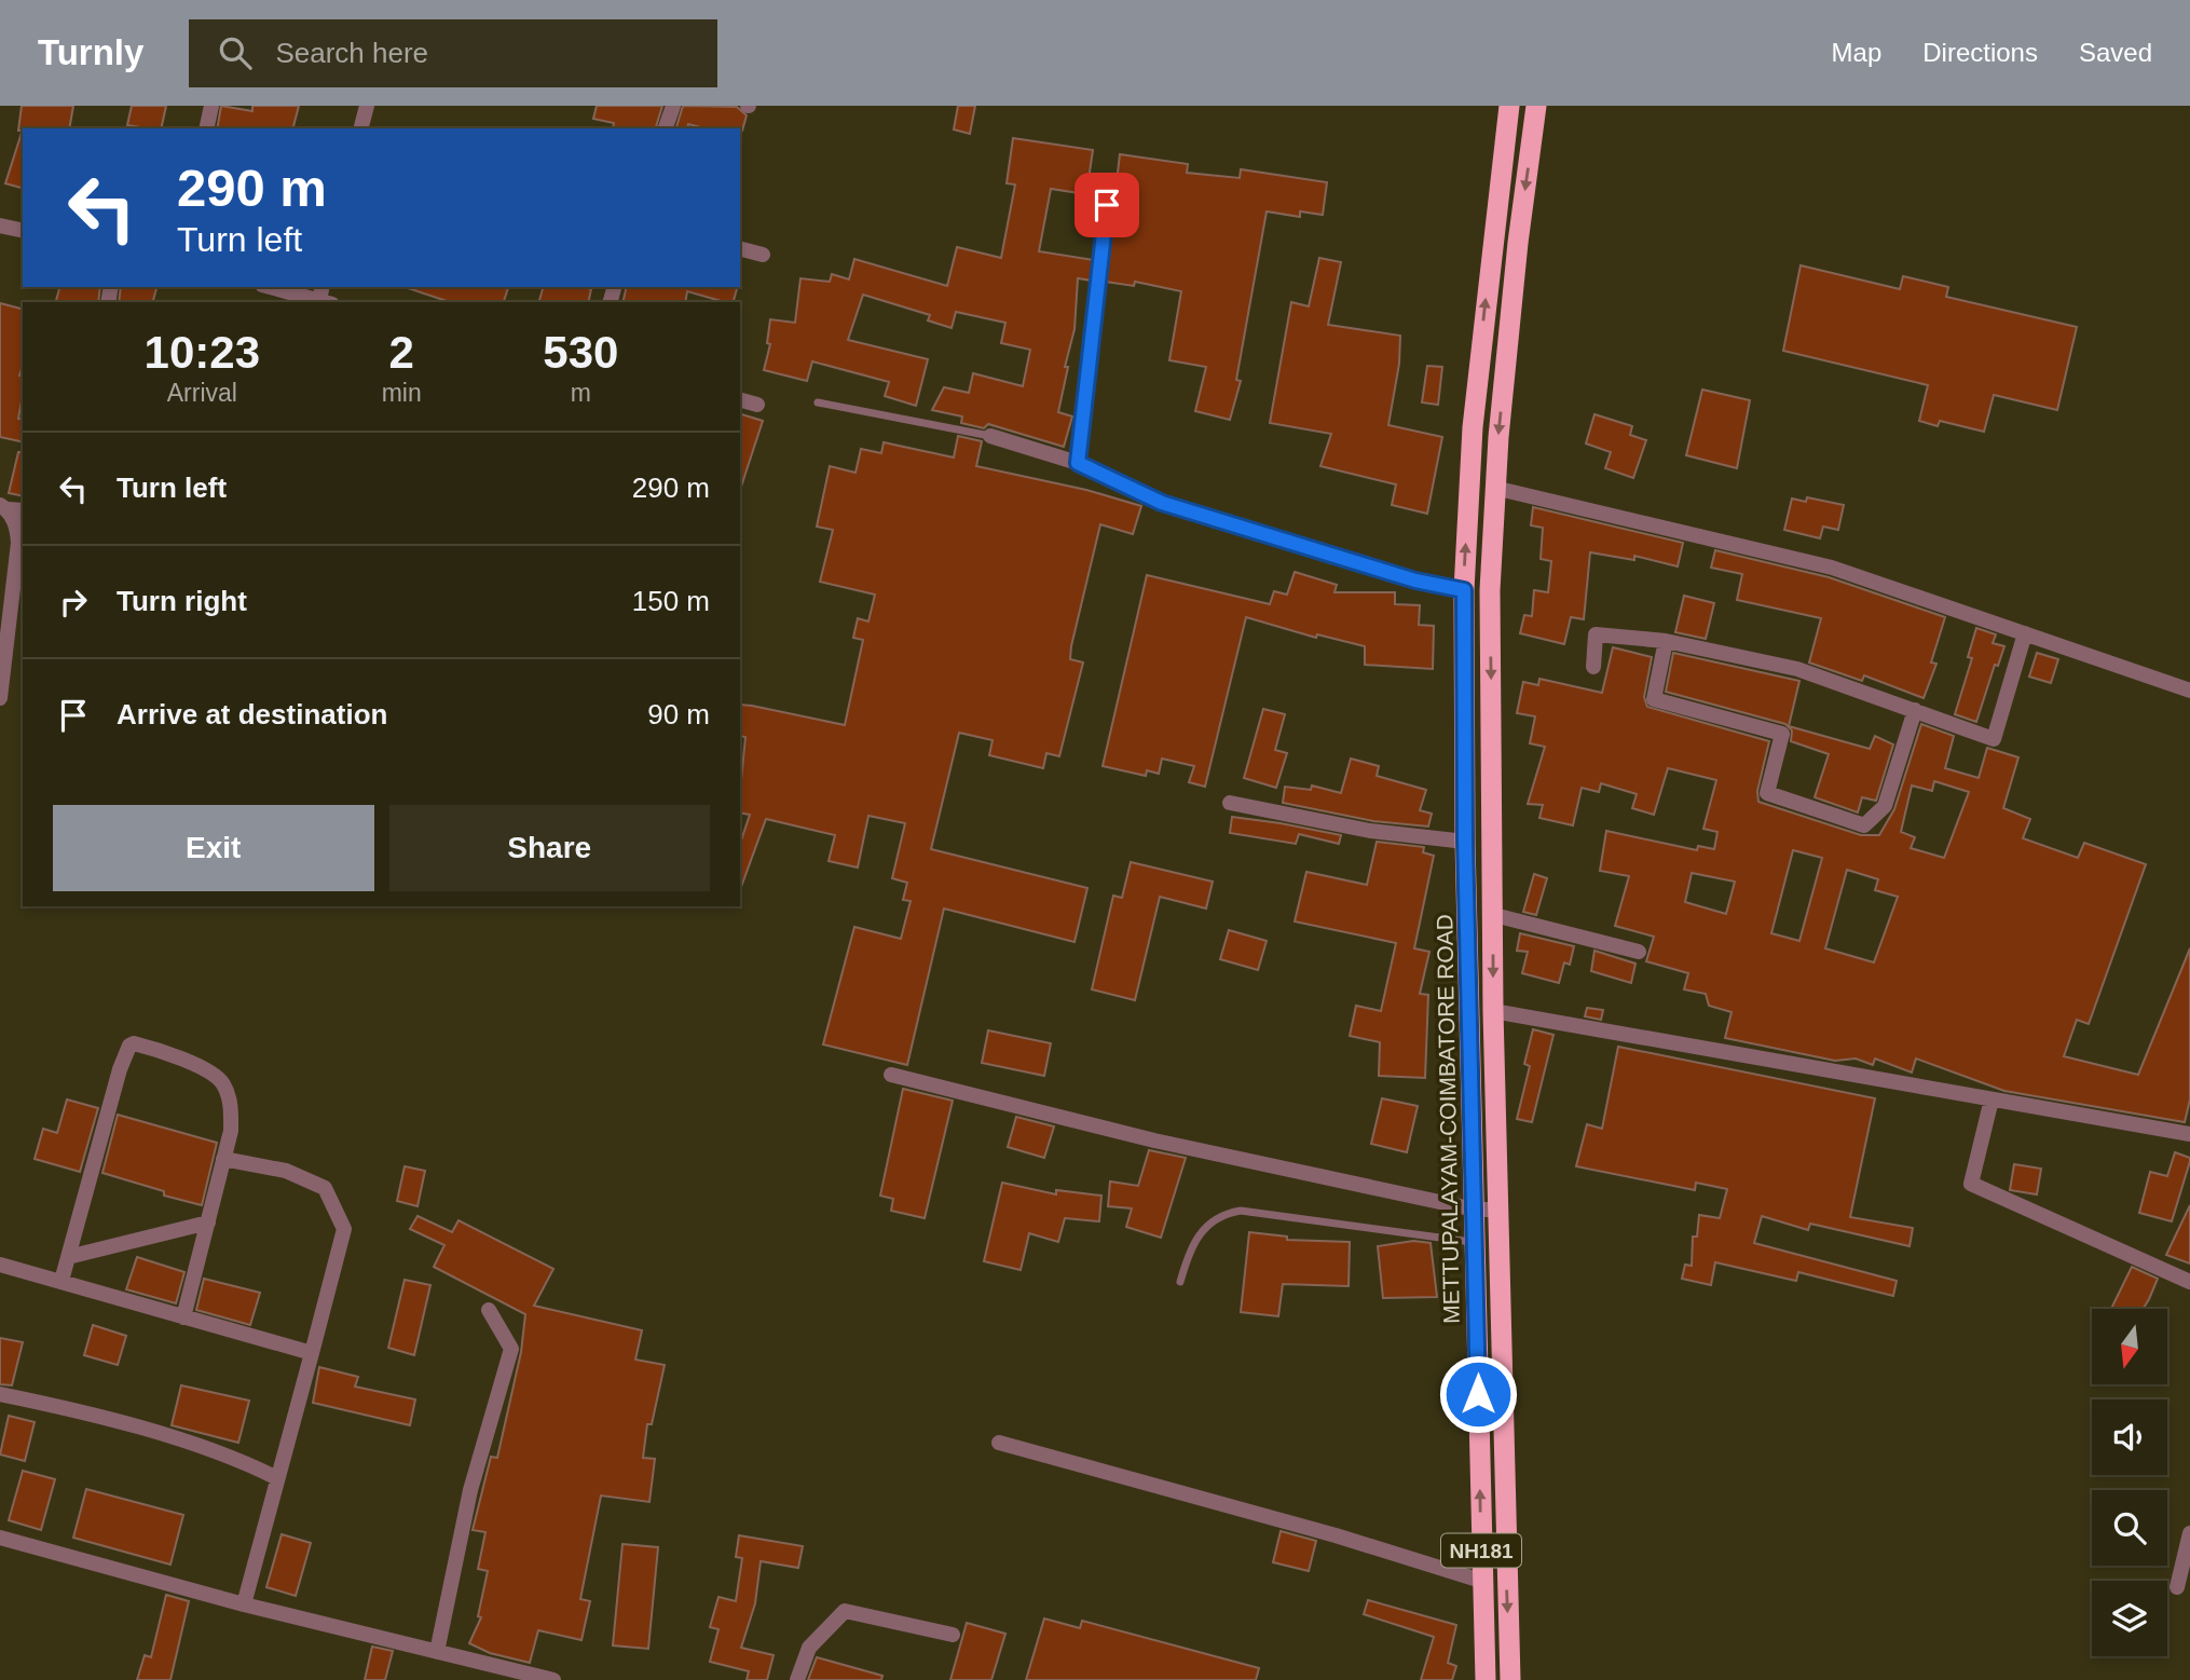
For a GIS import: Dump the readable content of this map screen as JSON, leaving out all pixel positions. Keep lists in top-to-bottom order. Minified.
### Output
{"streets":{"highway":["METTUPALAYAM-COIMBATORE ROAD","NH181"]},"north":"bottom","page":{"header":"Turnly","search":"Search here","nav":["Map","Directions","Saved"],"turn":["290 m","Turn left"],"eta":["10:23","Arrival","2","min","530","m"],"list":[{"name":"Turn left","value":"290 m"},{"name":"Turn right","value":"150 m"},{"name":"Arrive at destination","value":"90 m"}],"buttons":["Exit","Share"]}}
